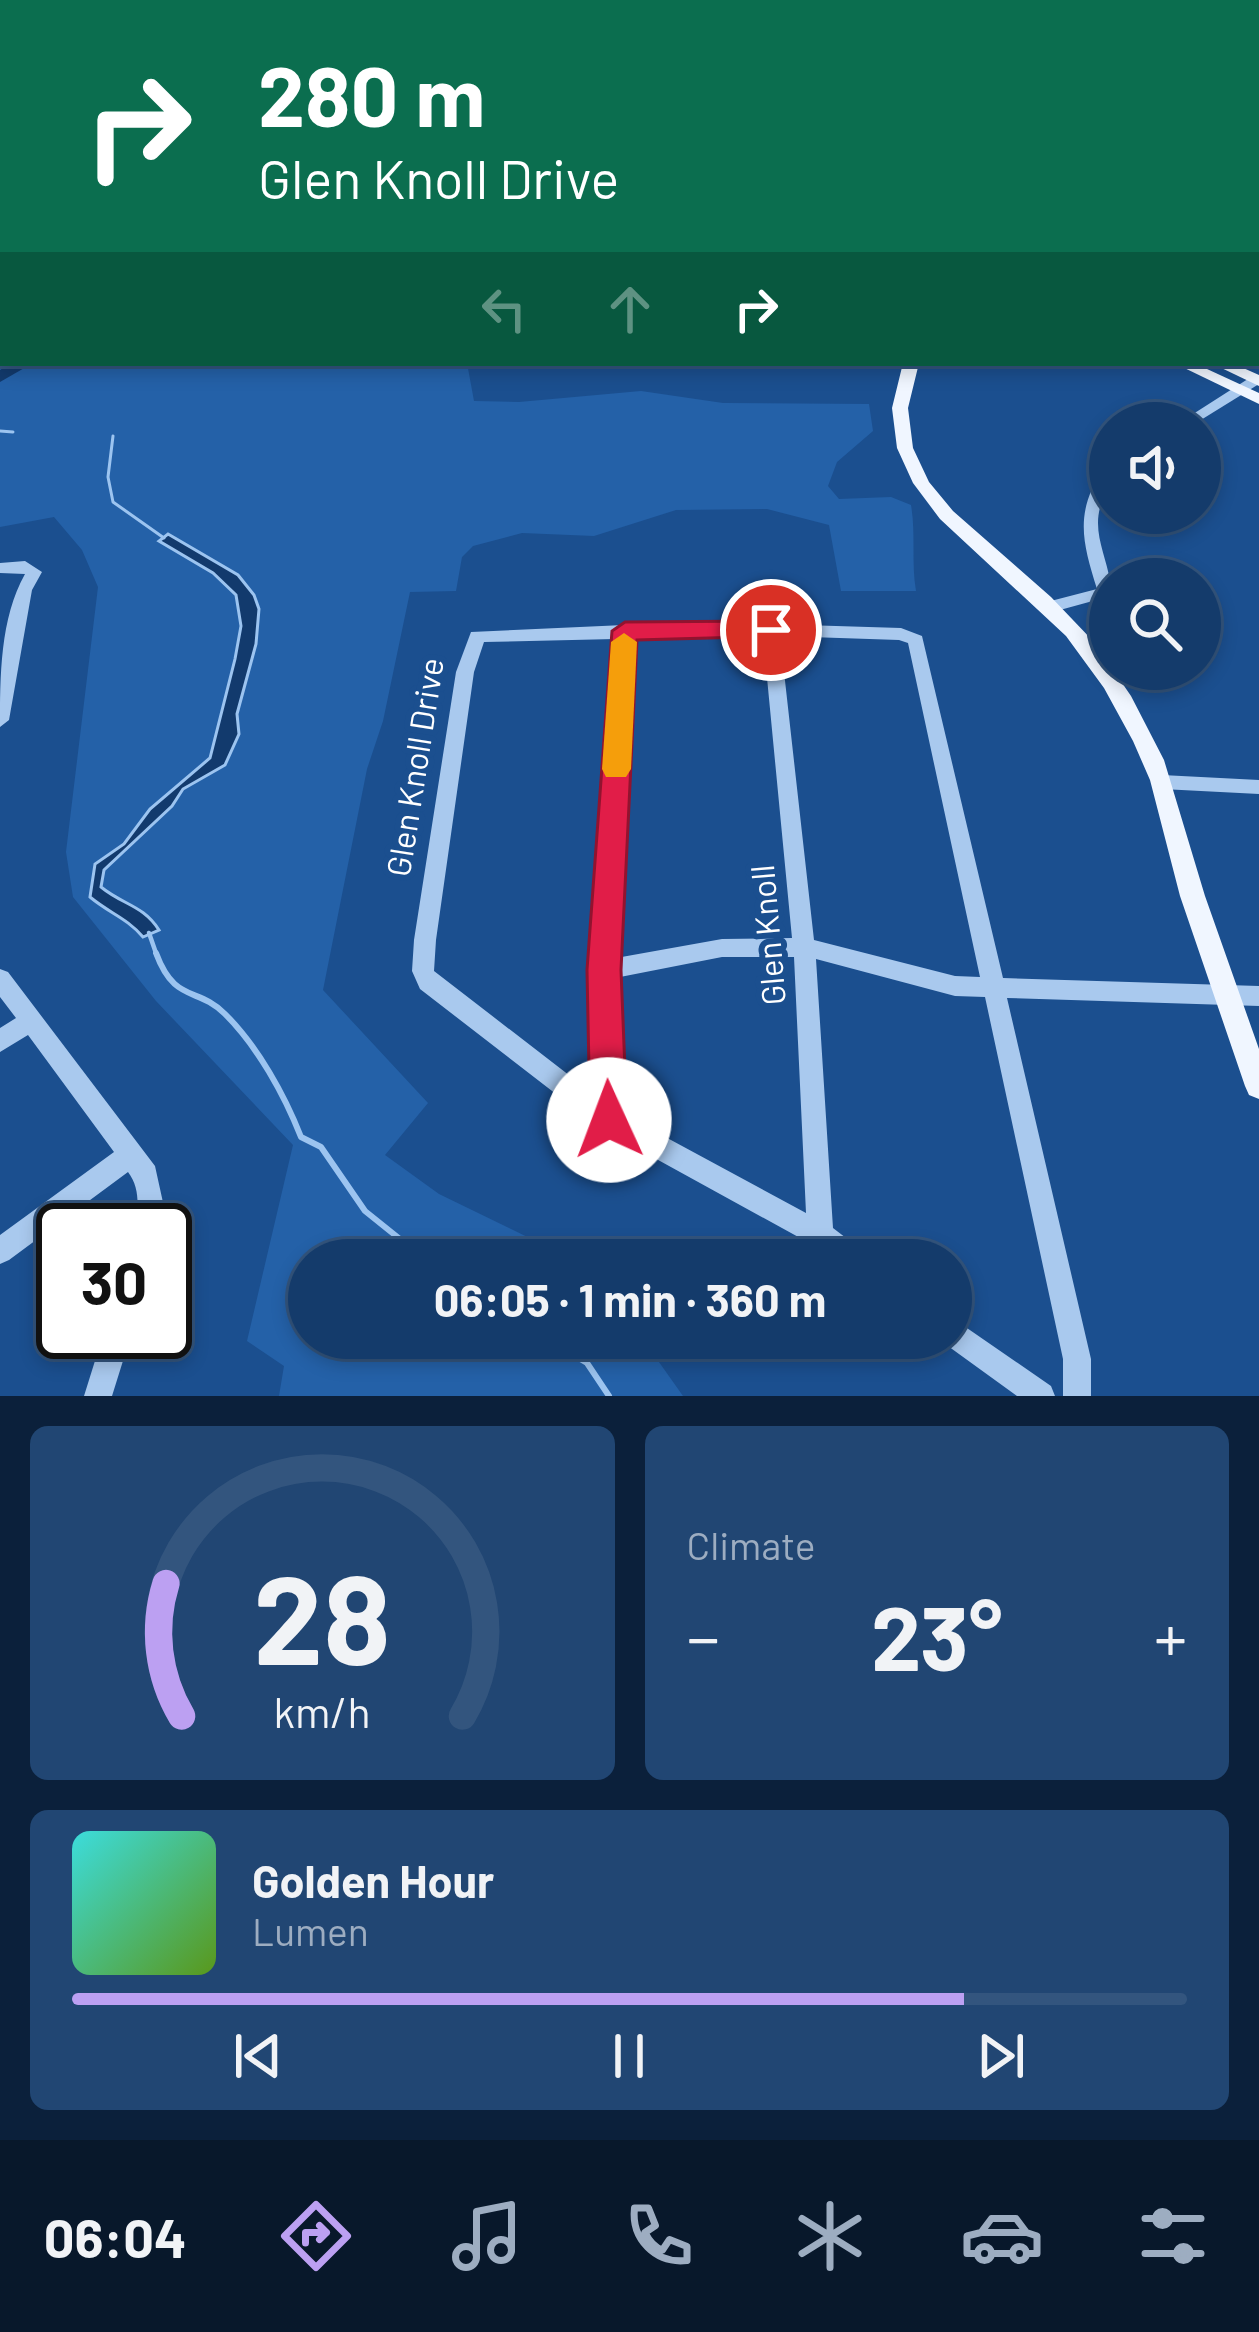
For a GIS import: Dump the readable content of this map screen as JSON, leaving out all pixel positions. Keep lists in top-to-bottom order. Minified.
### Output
{"streets":{"street":["Glen Knoll Drive","Glen Knoll"]},"crossings":[["Glen Knoll Drive","Glen Knoll"]],"page":{"turn":["280 m","Glen Knoll Drive"],"limit":"30","trip":"06:05 · 1 min · 360 m","tile":"Climate","heat":["−","23°","+"],"song":["Golden Hour","Lumen"],"tabs":"06:04","gauge":["28","km/h"]}}
